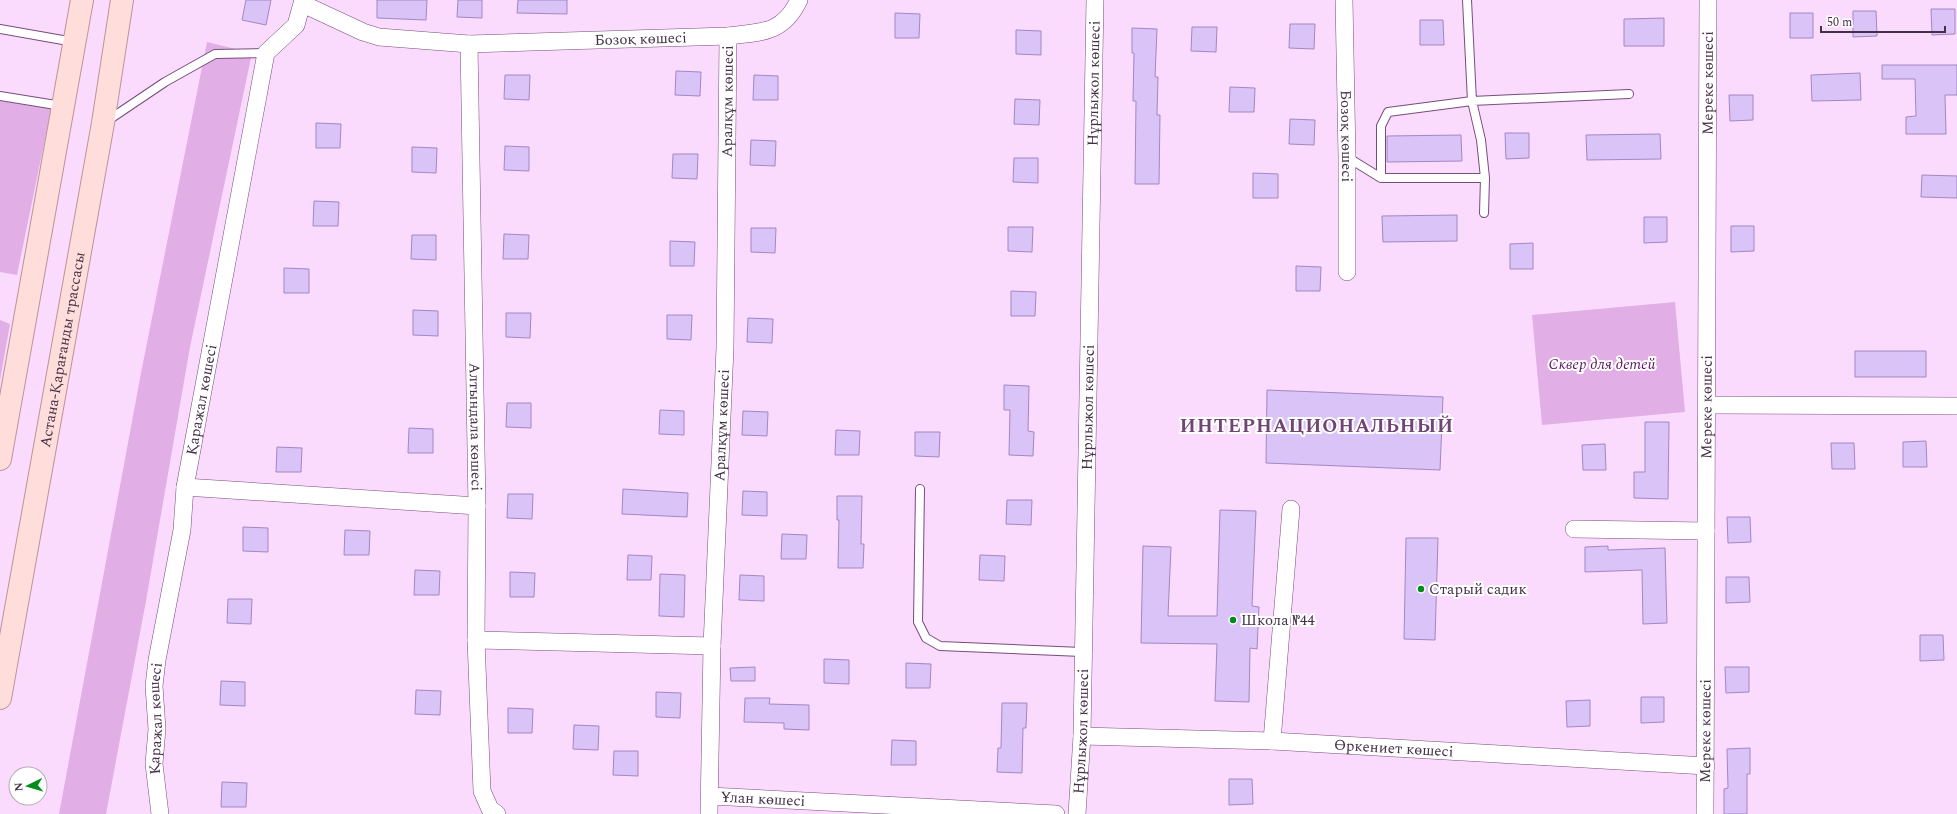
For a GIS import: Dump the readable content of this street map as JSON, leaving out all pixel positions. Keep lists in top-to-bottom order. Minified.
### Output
{"streets":{"main road":["Астана-Қарағанды трассасы"],"street":["Бозоқ көшесі","Нұрлыжол көшесі","Мереке көшесі","Аралқұм көшесі","Қаражал көшесі","Алтындала көшесі","Өркениет көшесі","Ұлан көшесі"]},"crossings":[["Бозоқ көшесі","Аралқұм көшесі"],["Бозоқ көшесі","Алтындала көшесі"],["Нұрлыжол көшесі","Өркениет көшесі"],["Мереке көшесі","Өркениет көшесі"],["Аралқұм көшесі","Ұлан көшесі"]],"districts":["ИНТЕРНАЦИОНАЛЬНЫЙ"],"parks":["Сквер для детей"],"places":["Старый садик","Школа №44"],"scale_bar":"50 m","north":"left"}
